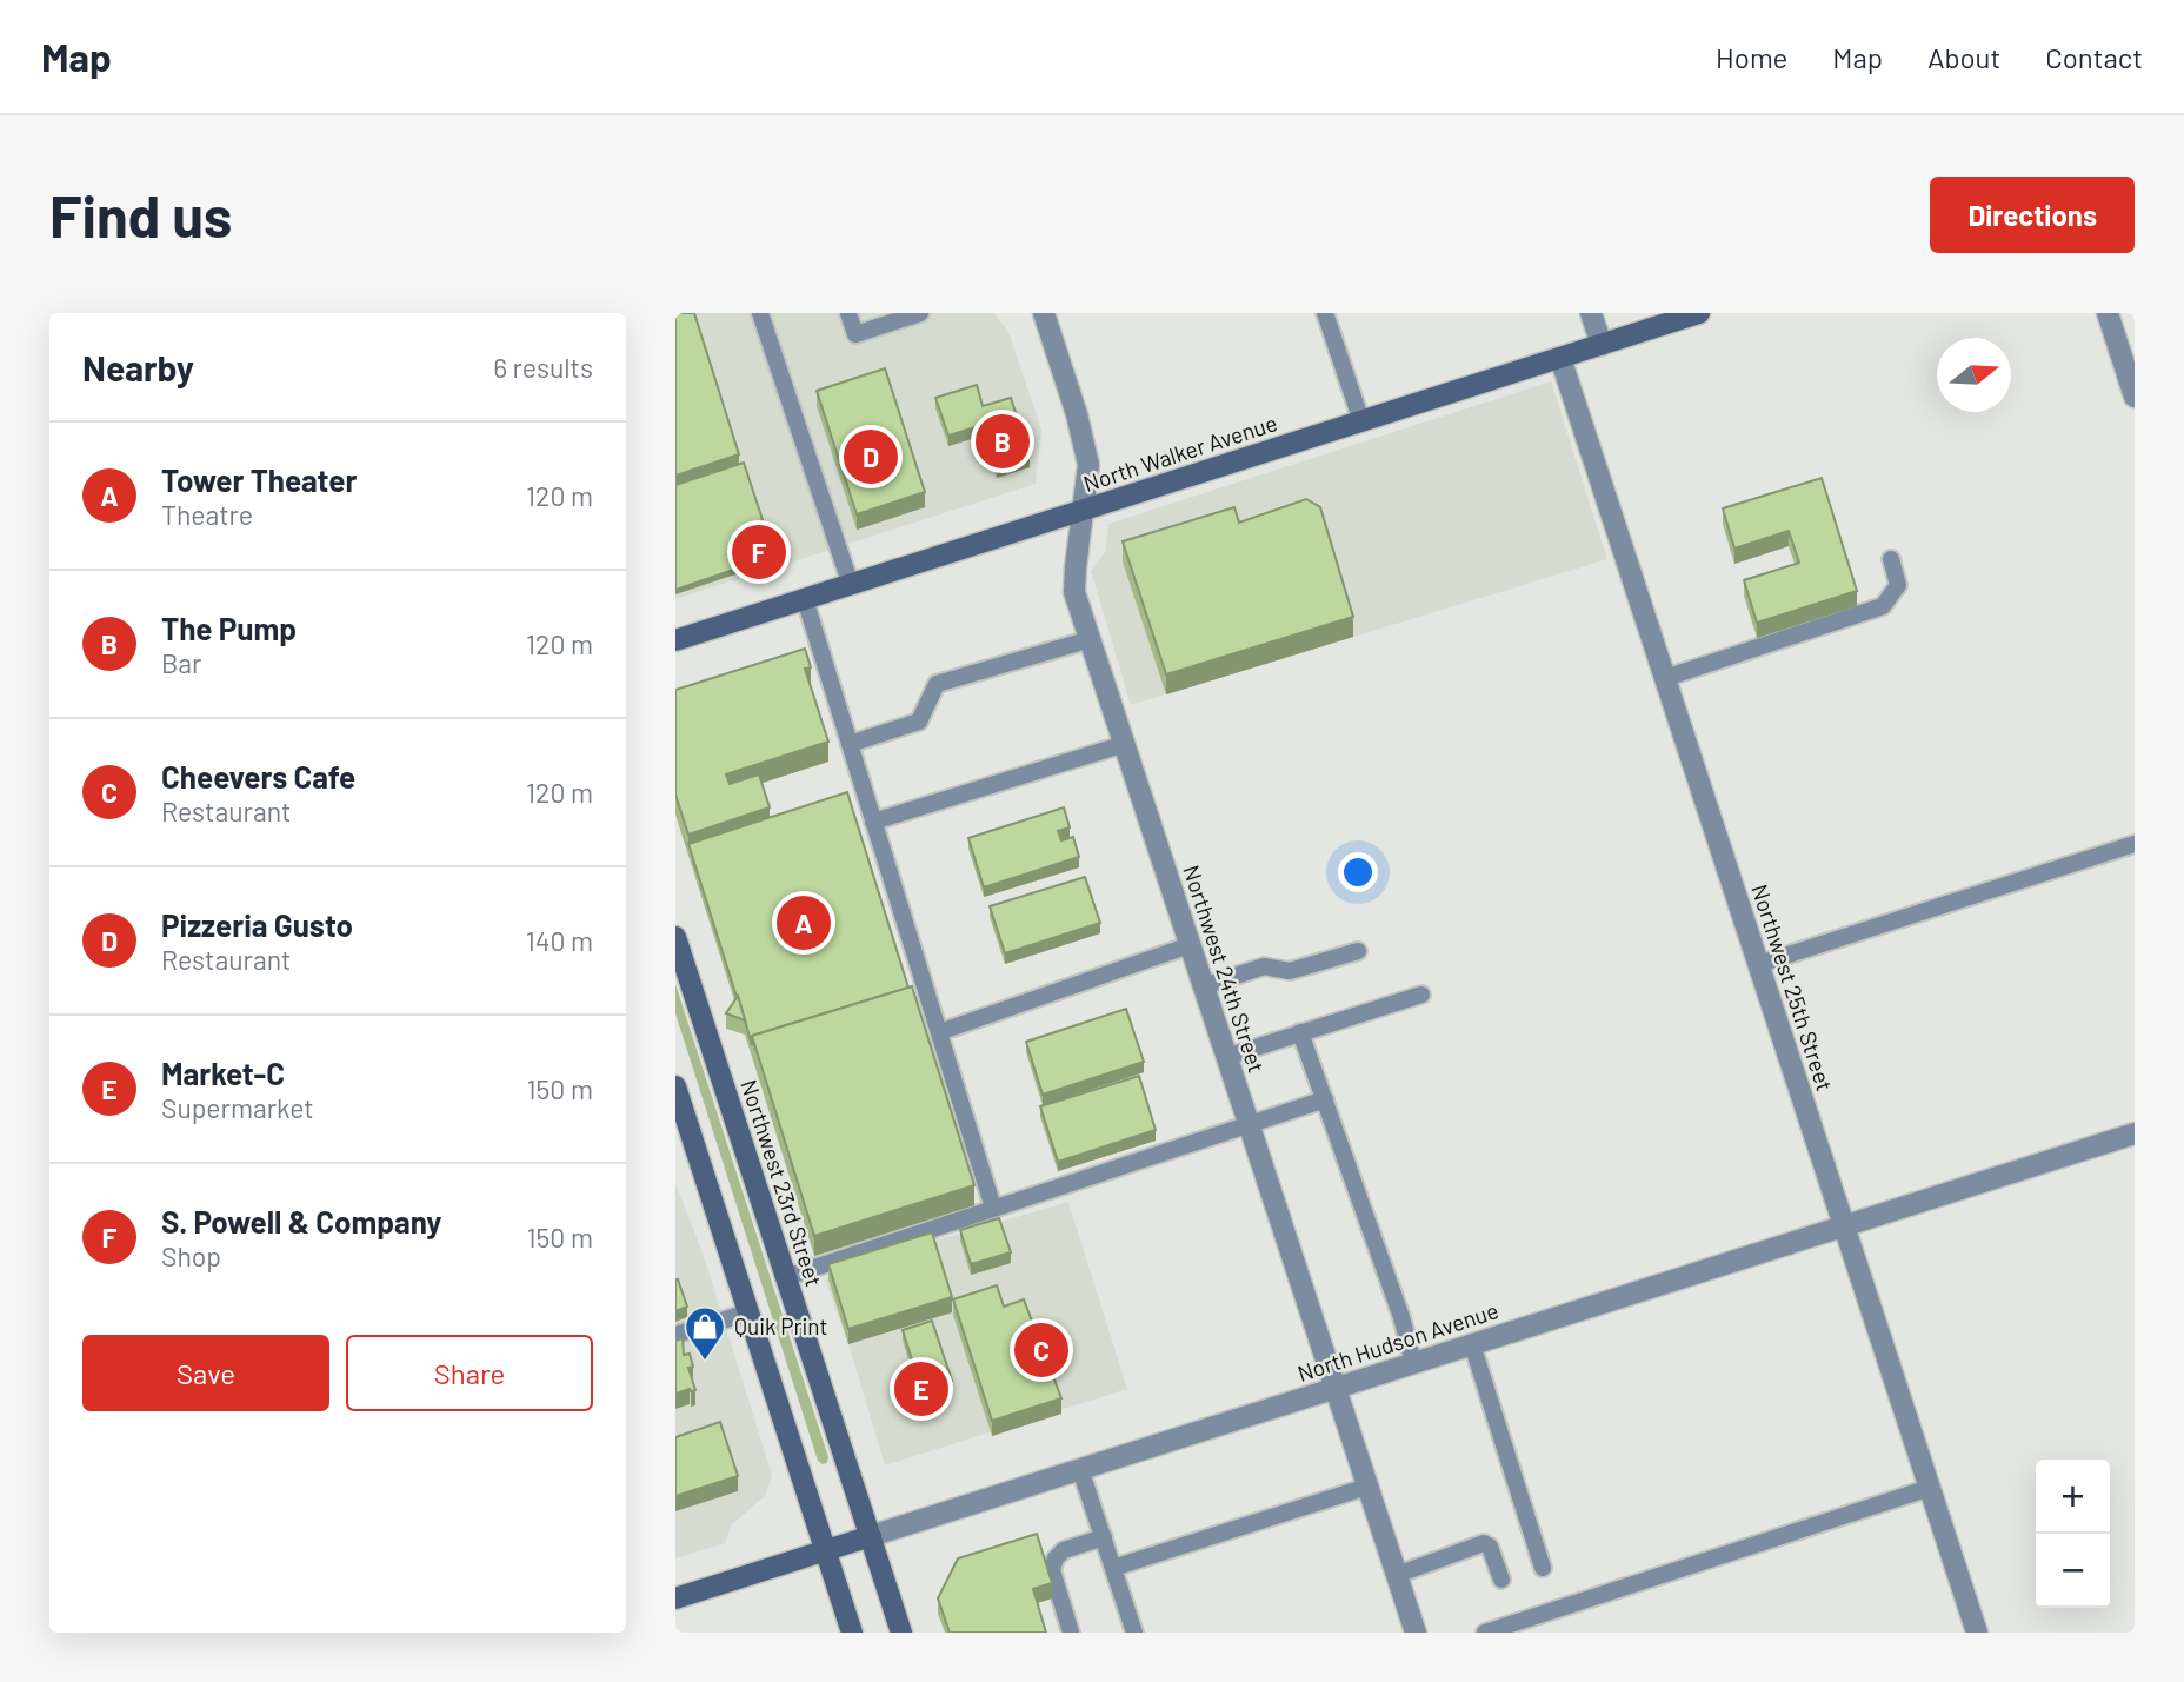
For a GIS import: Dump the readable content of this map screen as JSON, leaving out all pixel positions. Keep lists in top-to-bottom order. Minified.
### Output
{"streets":{"main road":["North Walker Avenue","Northwest 23rd Street","North Hudson Avenue"],"street":["Northwest 24th Street","Northwest 25th Street"]},"crossings":[["North Walker Avenue","Northwest 24th Street"],["North Walker Avenue","Northwest 25th Street"],["Northwest 24th Street","North Hudson Avenue"],["Northwest 25th Street","North Hudson Avenue"],["Northwest 23rd Street","North Hudson Avenue"]],"places":{"shop":["Quik Print"]},"north":"right","page":{"header":"Map","nav":["Home","Map","About","Contact"],"buttons":["Directions",["Save","Share"]],"title":"Find us","heading":["Nearby","6 results"],"pins":["B","D","F","A","C","E"],"list":[{"mark":"A","name":"Tower Theater","note":"Theatre","value":"120 m"},{"mark":"B","name":"The Pump","note":"Bar","value":"120 m"},{"mark":"C","name":"Cheevers Cafe","note":"Restaurant","value":"120 m"},{"mark":"D","name":"Pizzeria Gusto","note":"Restaurant","value":"140 m"},{"mark":"E","name":"Market-C","note":"Supermarket","value":"150 m"},{"mark":"F","name":"S. Powell & Company","note":"Shop","value":"150 m"}],"map_buttons":["+","−"]}}
